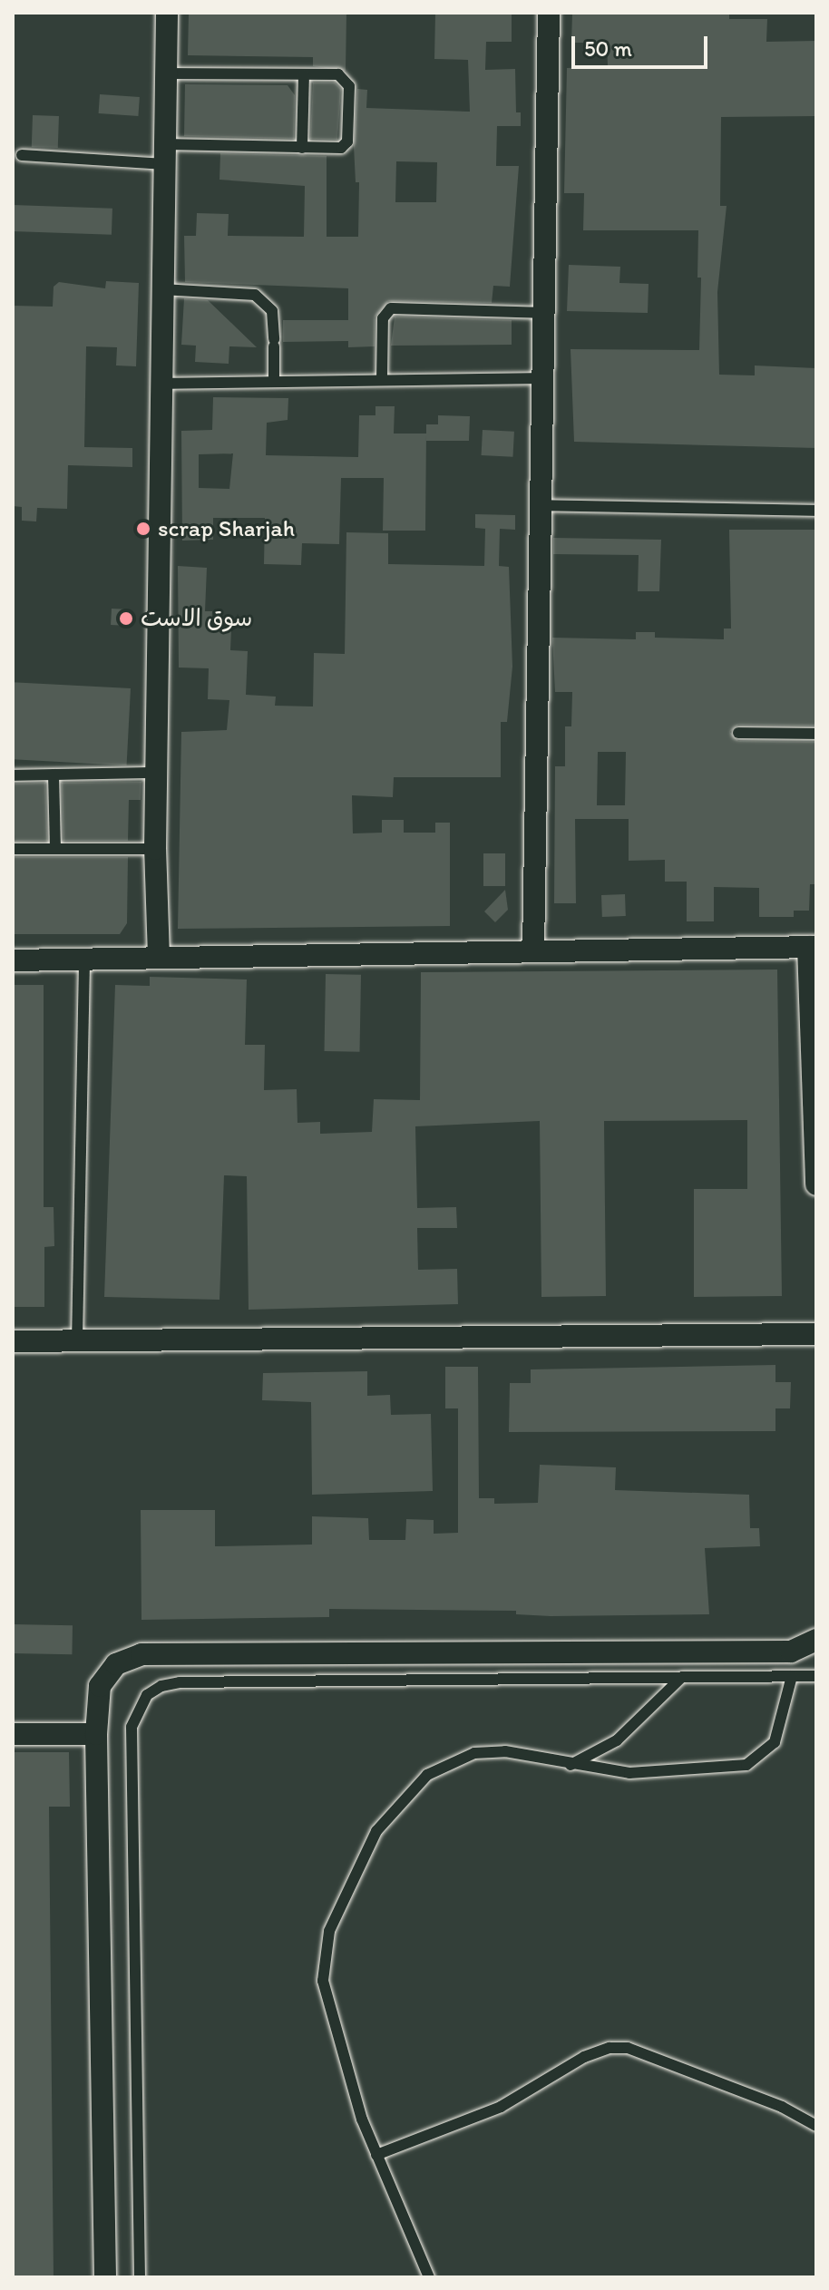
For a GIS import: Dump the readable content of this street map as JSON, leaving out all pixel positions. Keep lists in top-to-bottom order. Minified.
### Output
{"places":["scrap Sharjah","سوق الاست"],"scale_bar":"50 m"}
